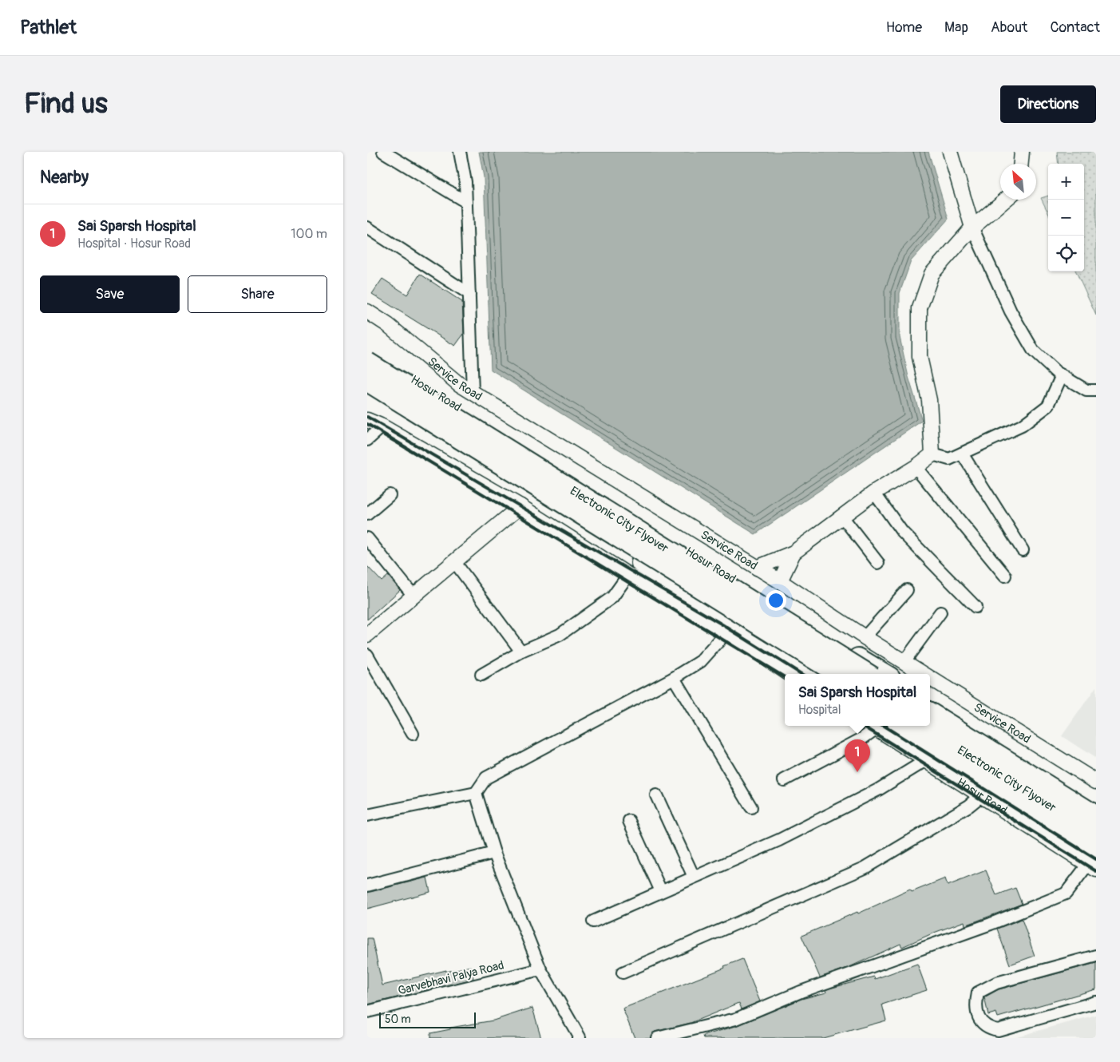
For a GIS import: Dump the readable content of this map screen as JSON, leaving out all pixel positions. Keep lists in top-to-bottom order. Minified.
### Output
{"streets":{"highway":["Hosur Road","Electronic City Flyover"],"street":["Service Road","Garvebhavi Palya Road"]},"scale_bar":"50 m","north":"top left","page":{"header":"Pathlet","nav":["Home","Map","About","Contact"],"buttons":["Directions",["Save","Share"]],"title":"Find us","heading":"Nearby","map_buttons":["+","−"],"list":[{"mark":"1","name":"Sai Sparsh Hospital","note":"Hospital · Hosur Road","value":"100 m"}],"popup":["Sai Sparsh Hospital","Hospital"],"pins":"1","scale":"50 m"}}
